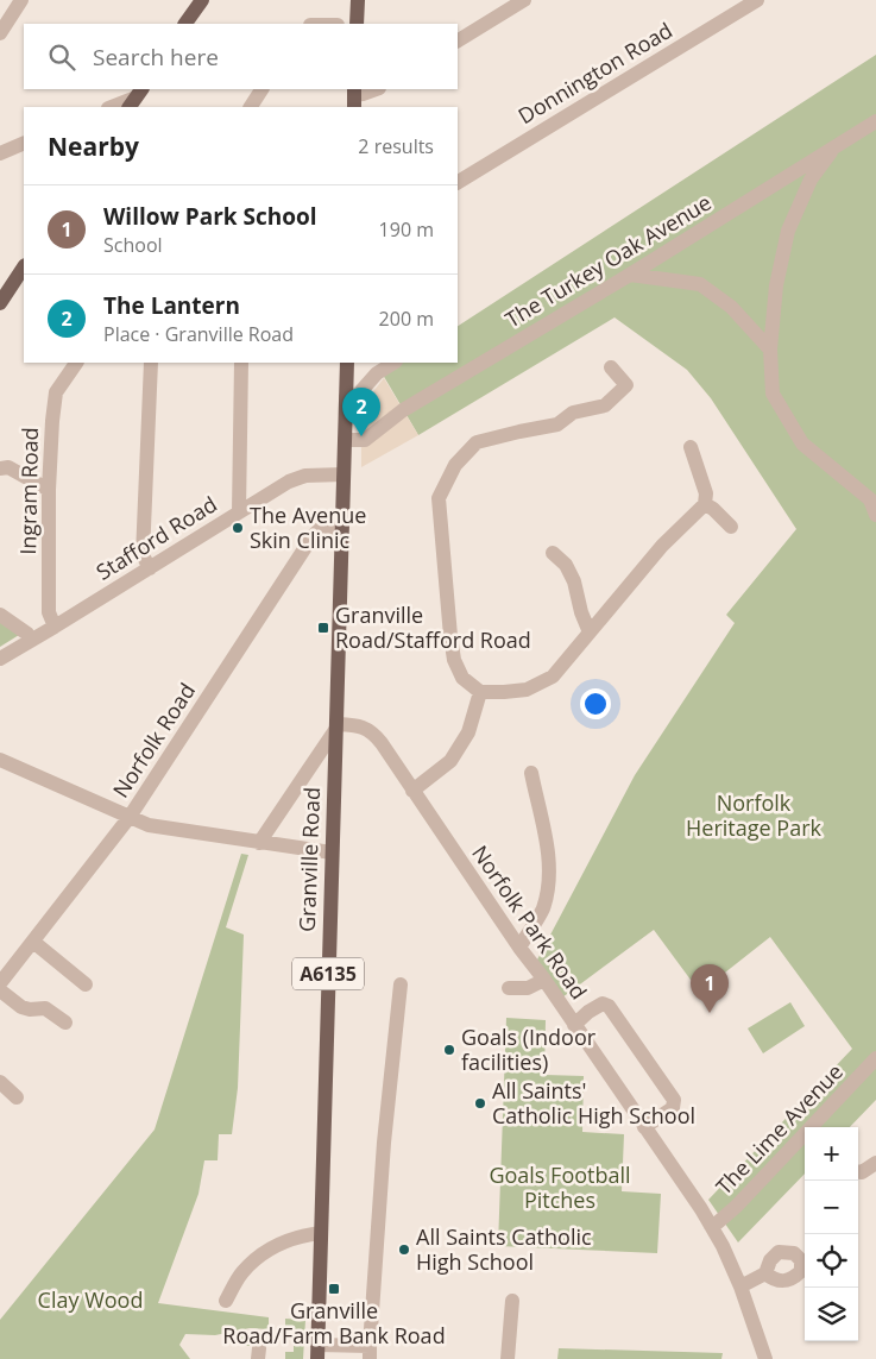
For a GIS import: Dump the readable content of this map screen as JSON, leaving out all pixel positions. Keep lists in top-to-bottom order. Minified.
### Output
{"streets":{"main road":["Granville Road","A6135"],"street":["Donnington Road","The Turkey Oak Avenue","Ingram Road","Stafford Road","Norfolk Road","Norfolk Park Road","The Lime Avenue"]},"crossings":[["The Turkey Oak Avenue","Granville Road"],["Ingram Road","Stafford Road"],["Stafford Road","Granville Road"],["Norfolk Road","Granville Road"],["Granville Road","Norfolk Park Road"],["Norfolk Park Road","The Lime Avenue"]],"parks":["Norfolk Heritage Park","Goals Football Pitches","Clay Wood"],"places":{"other":["The Avenue Skin Clinic","Goals (Indoor facilities)","All Saints' Catholic High School","All Saints Catholic High School"],"transit":["Granville Road/Stafford Road","Granville Road/Farm Bank Road"]},"page":{"search":"Search here","heading":["Nearby","2 results"],"list":[{"mark":"1","name":"Willow Park School","note":"School","value":"190 m"},{"mark":"2","name":"The Lantern","note":"Place · Granville Road","value":"200 m"}],"pins":["2","1"],"map_buttons":["+","−"]}}
